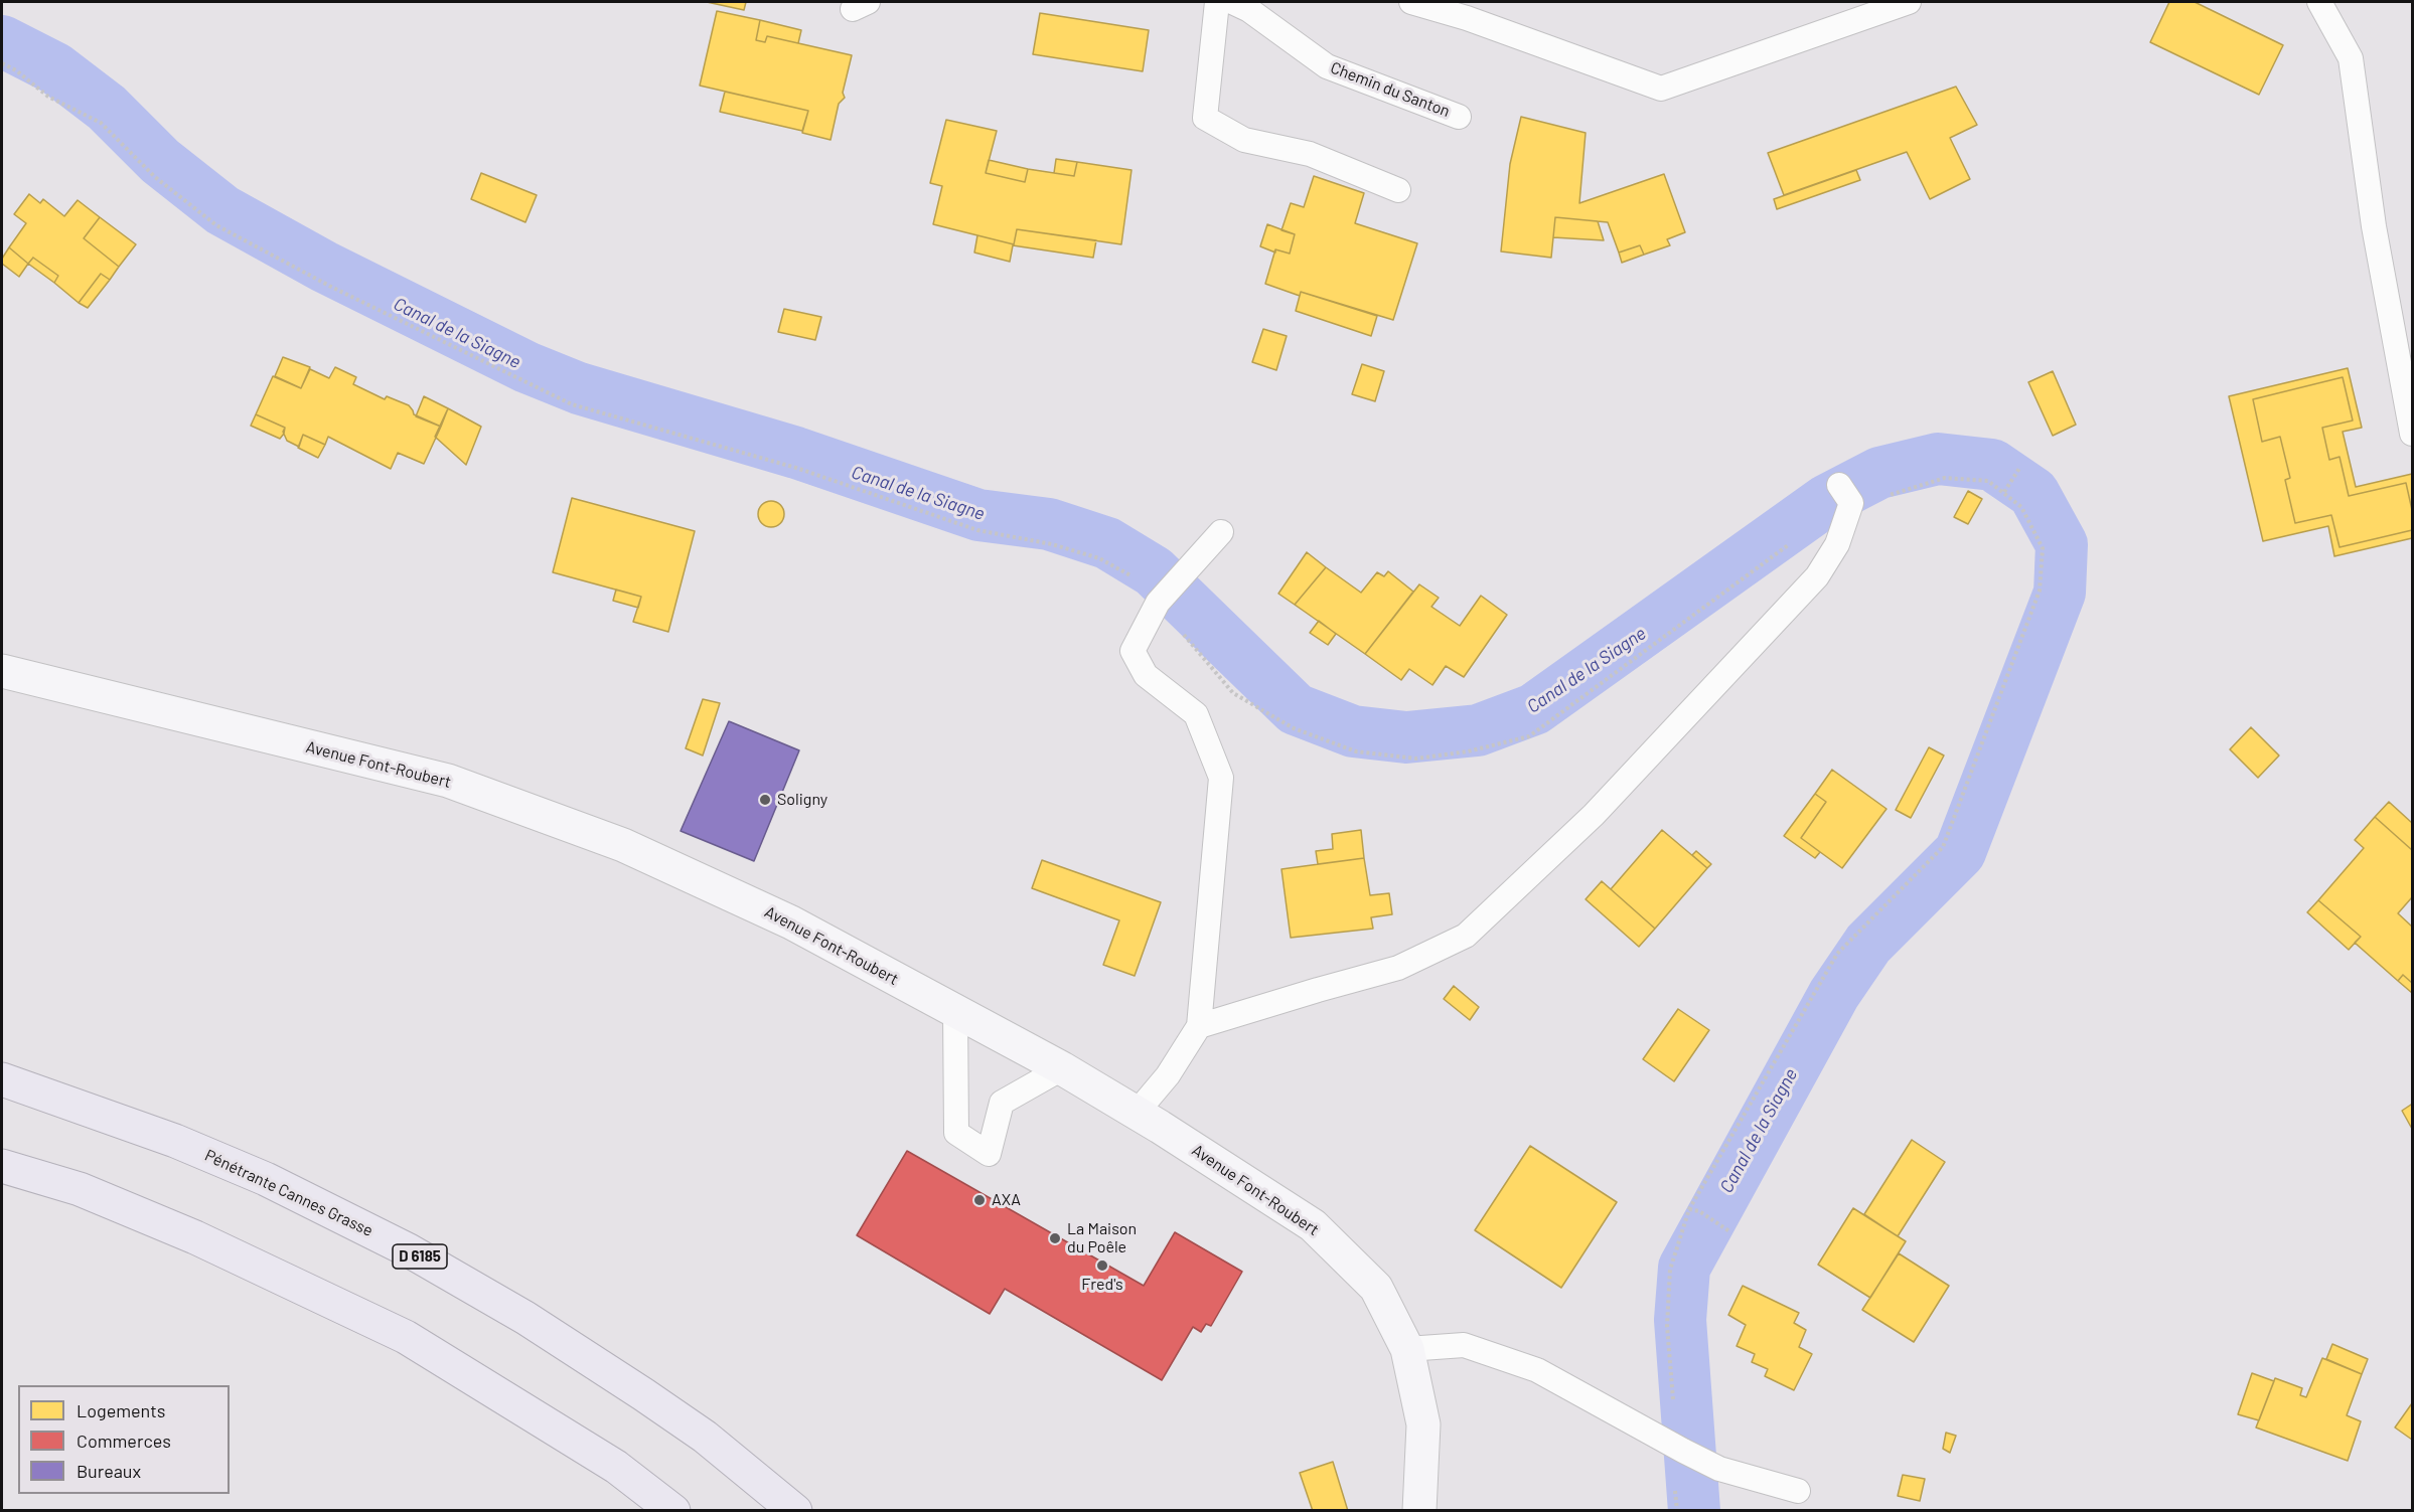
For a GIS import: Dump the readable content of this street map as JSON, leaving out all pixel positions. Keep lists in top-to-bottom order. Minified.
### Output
{"streets":{"highway":["Pénétrante Cannes Grasse","D 6185"],"main road":["Avenue Font-Roubert"],"lane":["Chemin du Santon"]},"water":["Canal de la Siagne"],"places":["Soligny","AXA","La Maison du Poêle","Fred's"],"legend":["Logements","Commerces","Bureaux"]}
